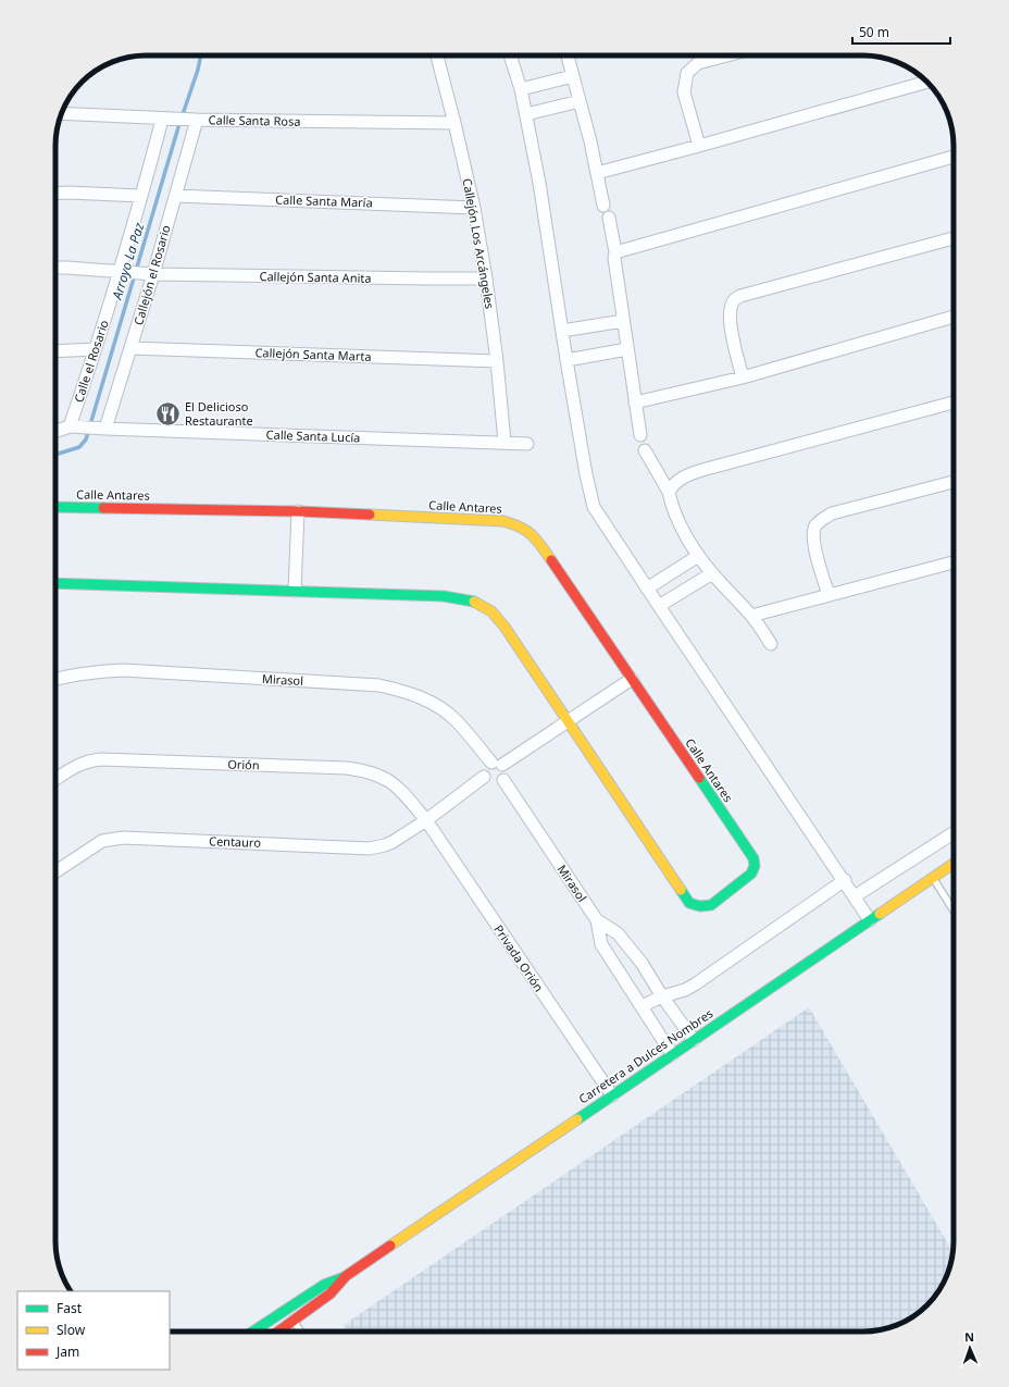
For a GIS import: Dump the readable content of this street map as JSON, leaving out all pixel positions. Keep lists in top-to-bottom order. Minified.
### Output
{"streets":{"street":["Calle Santa Rosa","Calle Santa María","Callejón Los Arcángeles","Callejón el Rosario","Callejón Santa Anita","Callejón Santa Marta","Calle el Rosario","Calle Santa Lucía","Calle Antares","Mirasol","Orión","Centauro","Privada Orión","Carretera a Dulces Nombres"]},"crossings":[["Calle Santa Rosa","Callejón Los Arcángeles"],["Calle Santa Rosa","Callejón el Rosario"],["Calle Santa Rosa","Calle el Rosario"],["Calle Santa María","Callejón Los Arcángeles"],["Calle Santa María","Callejón el Rosario"],["Callejón Los Arcángeles","Callejón Santa Anita"],["Callejón Los Arcángeles","Callejón Santa Marta"],["Callejón Los Arcángeles","Calle Santa Lucía"],["Callejón el Rosario","Callejón Santa Anita"],["Callejón el Rosario","Callejón Santa Marta"],["Callejón el Rosario","Calle Santa Lucía"],["Callejón Santa Anita","Calle el Rosario"],["Calle el Rosario","Calle Santa Lucía"],["Mirasol","Centauro"],["Mirasol","Carretera a Dulces Nombres"],["Orión","Centauro"],["Orión","Privada Orión"],["Centauro","Privada Orión"],["Privada Orión","Carretera a Dulces Nombres"]],"water":["Arroyo La Paz"],"places":{"restaurant":["El Delicioso Restaurante"]},"legend":["Fast","Slow","Jam"],"scale_bar":"50 m","north":"top"}
